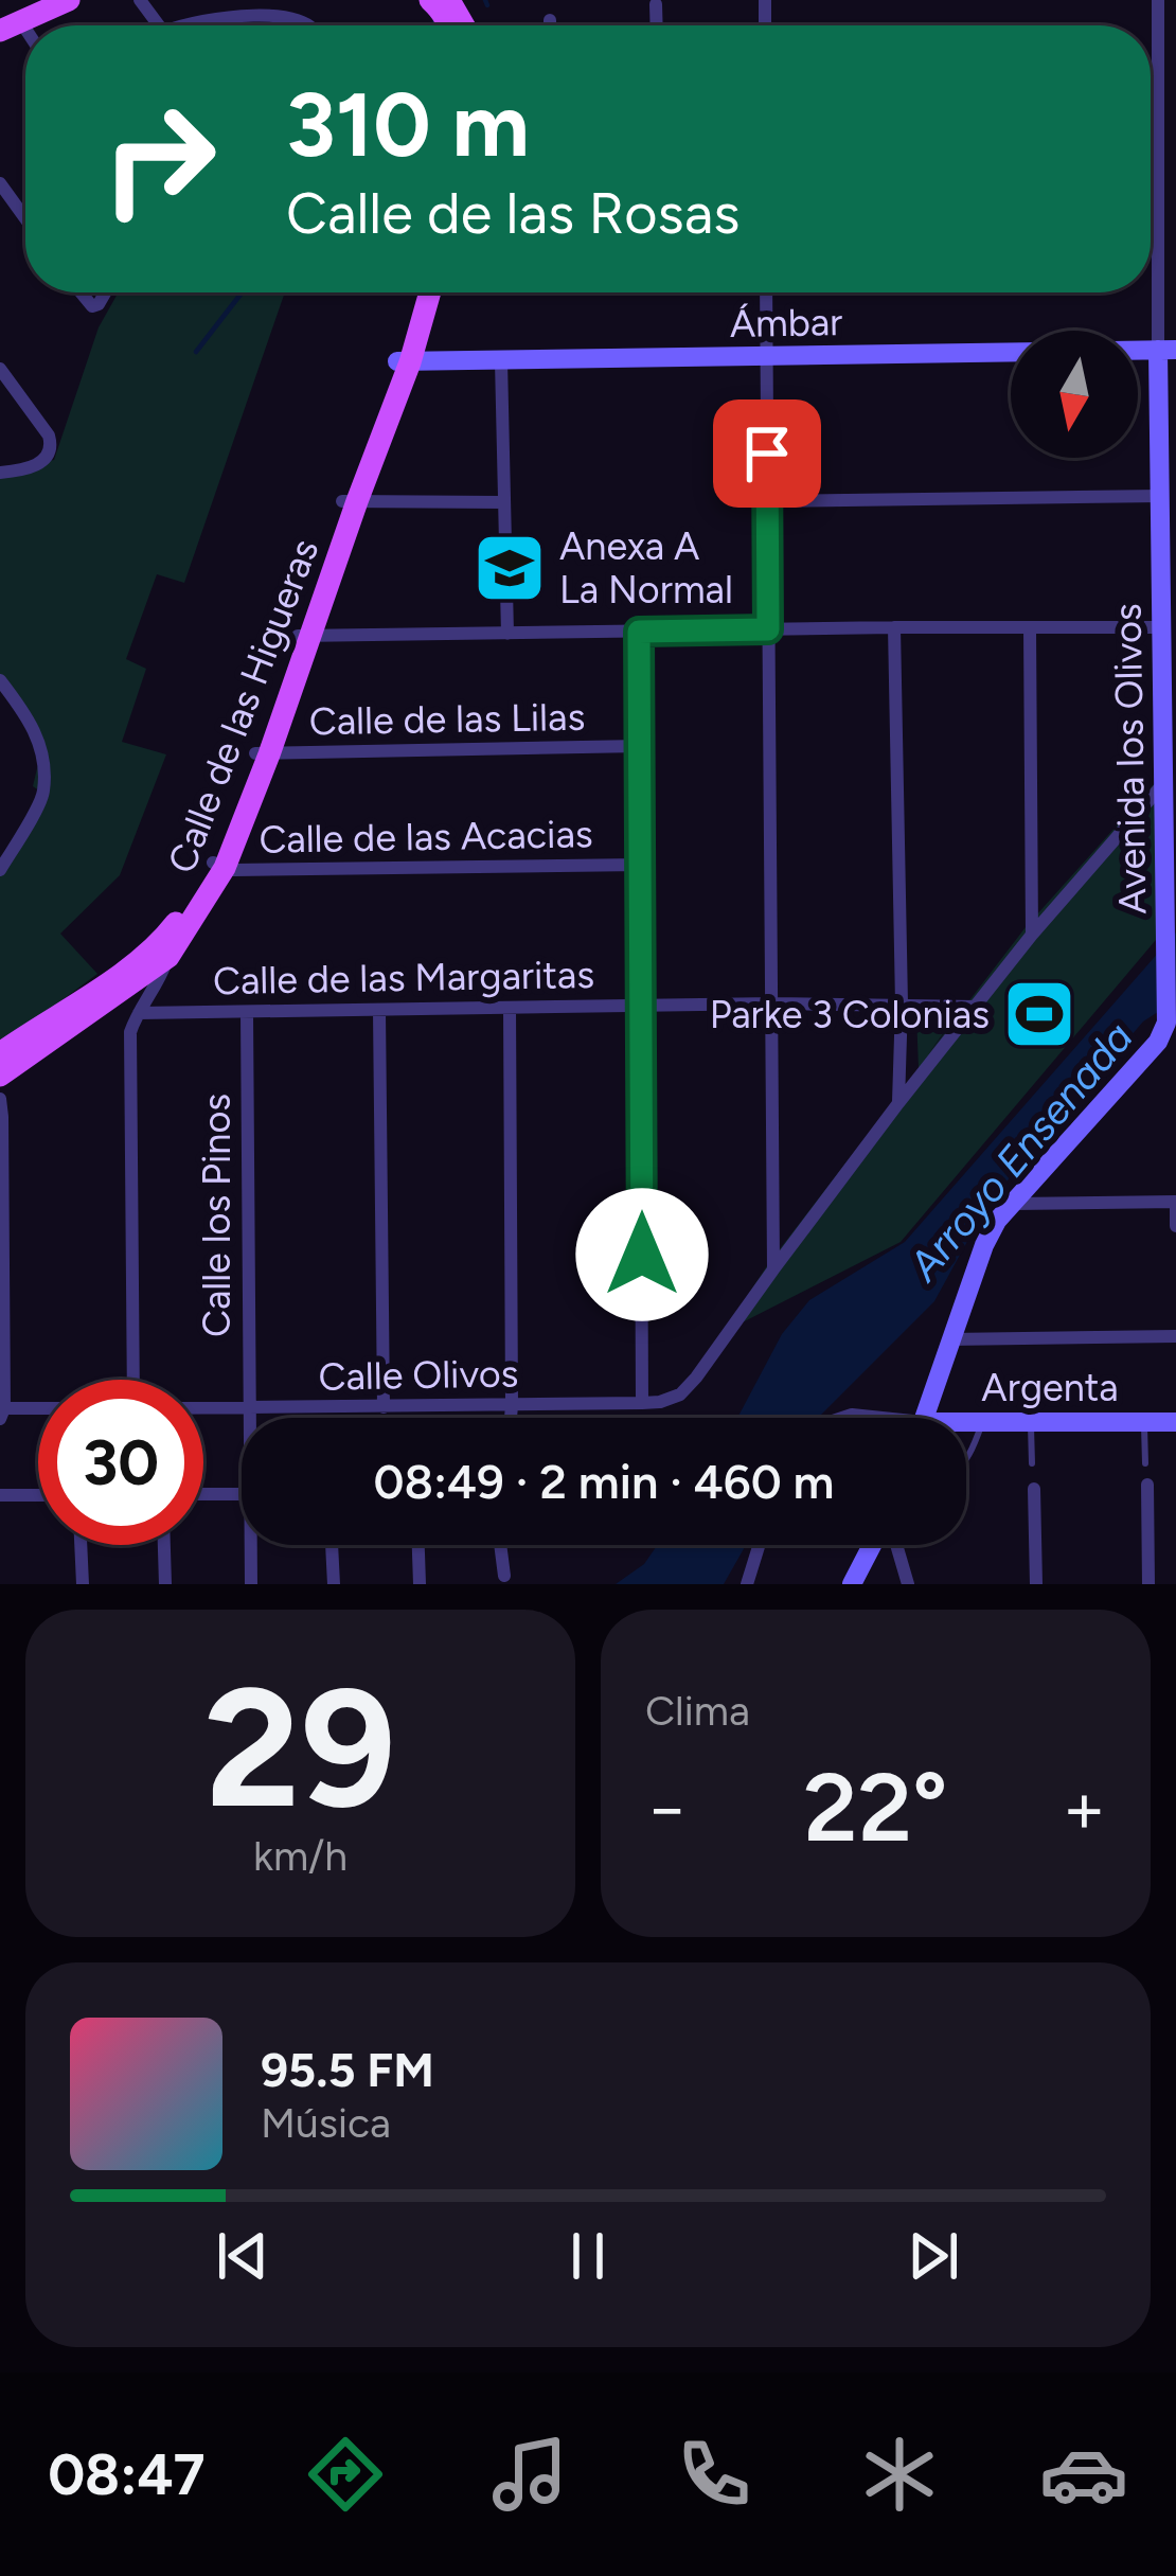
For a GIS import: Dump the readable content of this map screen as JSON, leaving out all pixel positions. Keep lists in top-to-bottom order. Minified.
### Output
{"streets":{"main road":["Calle de las Higueras"],"street":["Ámbar","Calle de las Lilas","Avenida los Olivos","Calle de las Acacias","Calle de las Margaritas","Calle los Pinos","Calle Olivos","Argenta"]},"crossings":[["Ámbar","Calle de las Higueras"],["Ámbar","Avenida los Olivos"],["Calle de las Higueras","Calle de las Lilas"],["Calle de las Higueras","Calle de las Acacias"],["Calle de las Margaritas","Calle los Pinos"],["Calle los Pinos","Calle Olivos"]],"water":["Arroyo Ensenada"],"places":{"school or university":["Anexa A La Normal"],"sports":["Parke 3 Colonias"]},"north":"bottom","page":{"turn":["310 m","Calle de las Rosas"],"limit":"30","trip":"08:49 · 2 min · 460 m","tile":[["29","km/h"],"Clima"],"heat":["−","22°","+"],"song":["95.5 FM","Música"],"tabs":"08:47"}}
